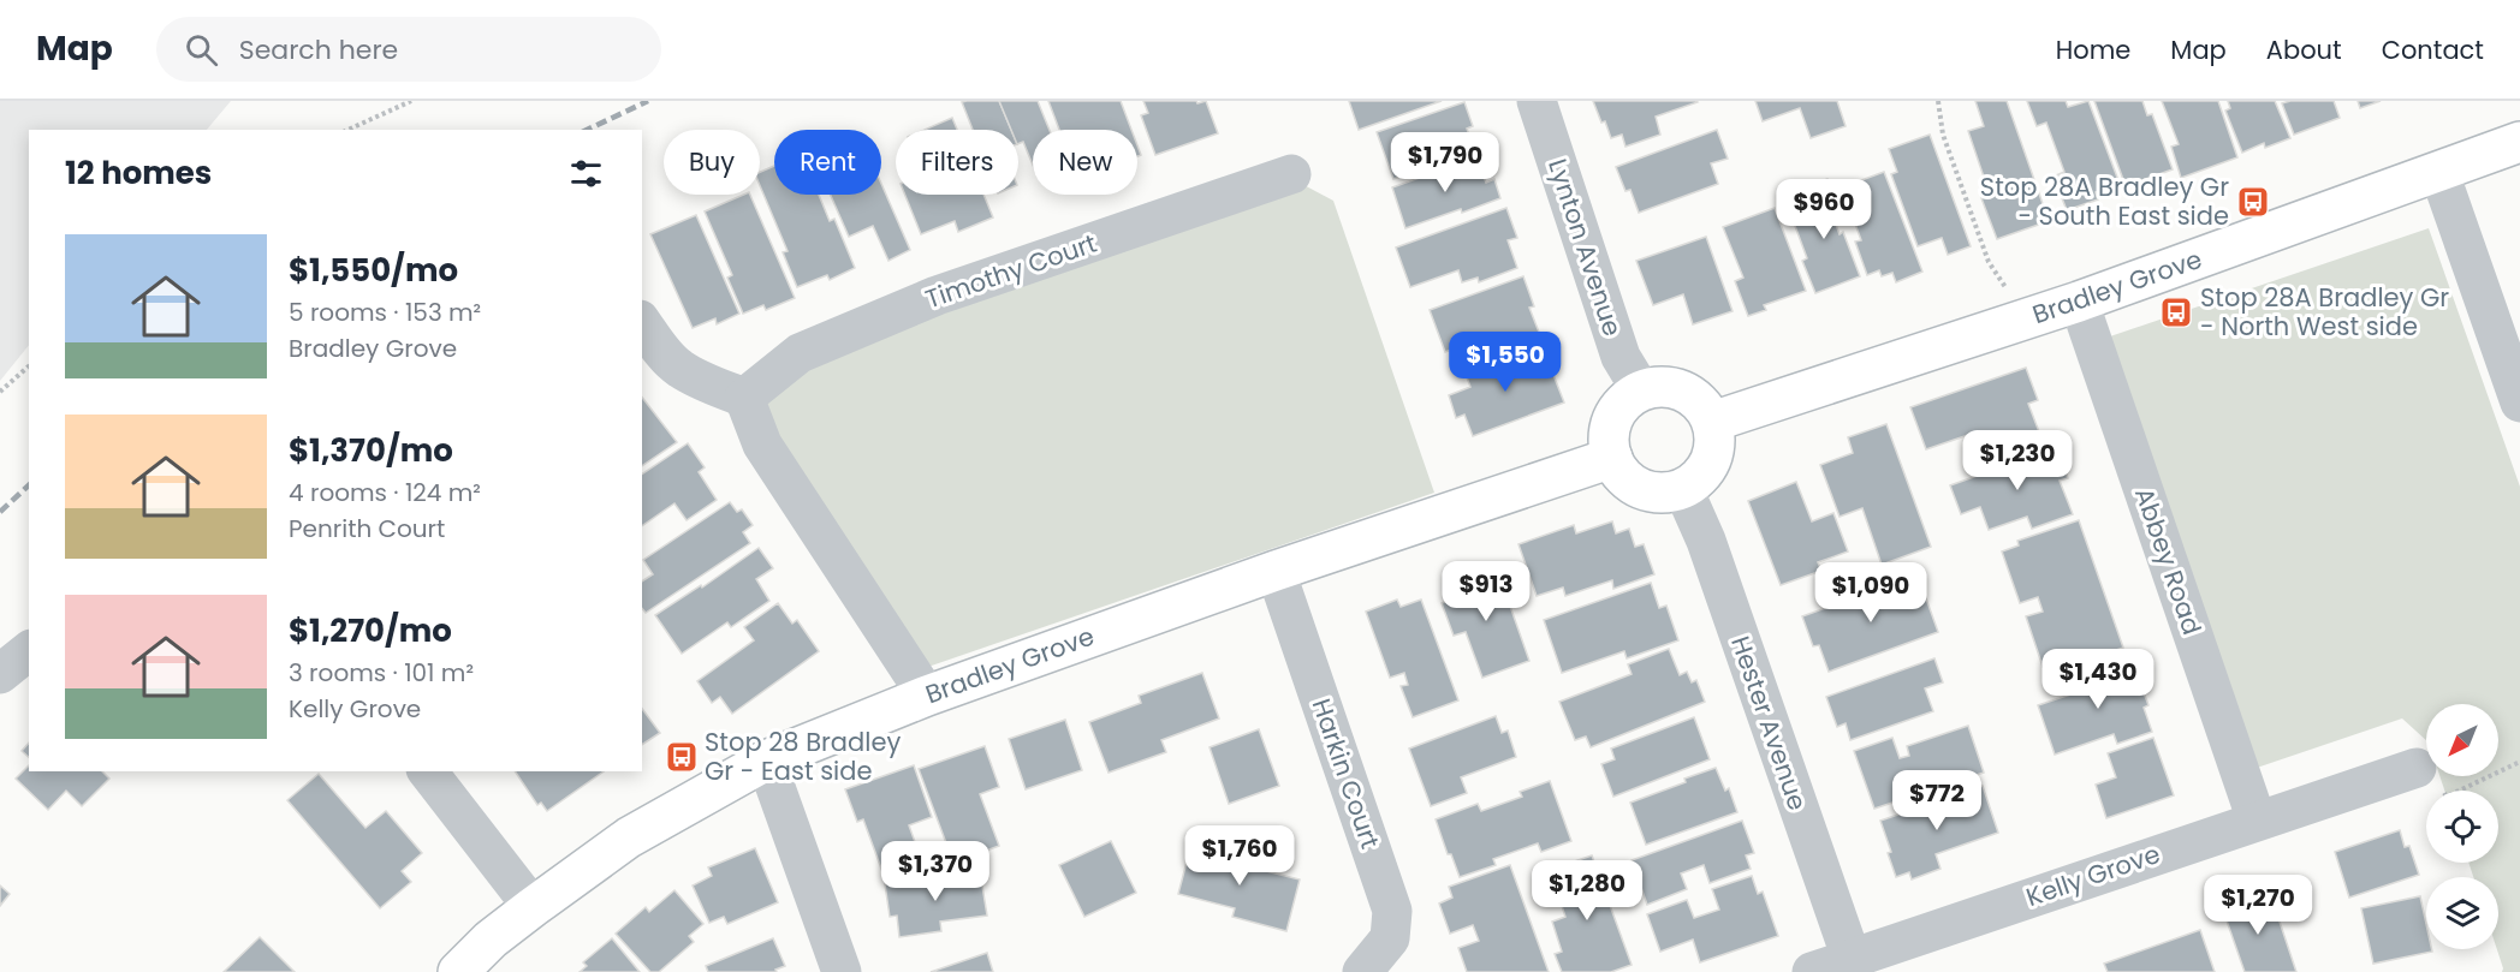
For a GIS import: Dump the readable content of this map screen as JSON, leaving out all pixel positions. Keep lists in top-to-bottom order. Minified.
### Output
{"streets":{"street":["Lynton Avenue","Timothy Court","Bradley Grove","Abbey Road","Hester Avenue","Harkin Court","Kelly Grove"]},"crossings":[["Lynton Avenue","Bradley Grove"],["Lynton Avenue","Hester Avenue"],["Bradley Grove","Abbey Road"],["Bradley Grove","Hester Avenue"],["Bradley Grove","Harkin Court"],["Abbey Road","Kelly Grove"],["Hester Avenue","Kelly Grove"]],"places":{"bus stop":["Stop 28A Bradley Gr - South East side","Stop 28A Bradley Gr - North West side","Stop 28 Bradley Gr - East side"]},"north":"bottom left","page":{"header":"Map","search":"Search here","nav":["Home","Map","About","Contact"],"chip":["Buy","Rent","Filters","New"],"heading":"12 homes","price":["$1,790","$960","$1,550","$1,230","$913","$1,090","$1,430","$772","$1,760","$1,370","$1,280","$1,270"],"list":[{"name":"$1,550/mo","note":"5 rooms · 153 m² · Bradley Grove"},{"name":"$1,370/mo","note":"4 rooms · 124 m² · Penrith Court"},{"name":"$1,270/mo","note":"3 rooms · 101 m² · Kelly Grove"}]}}
